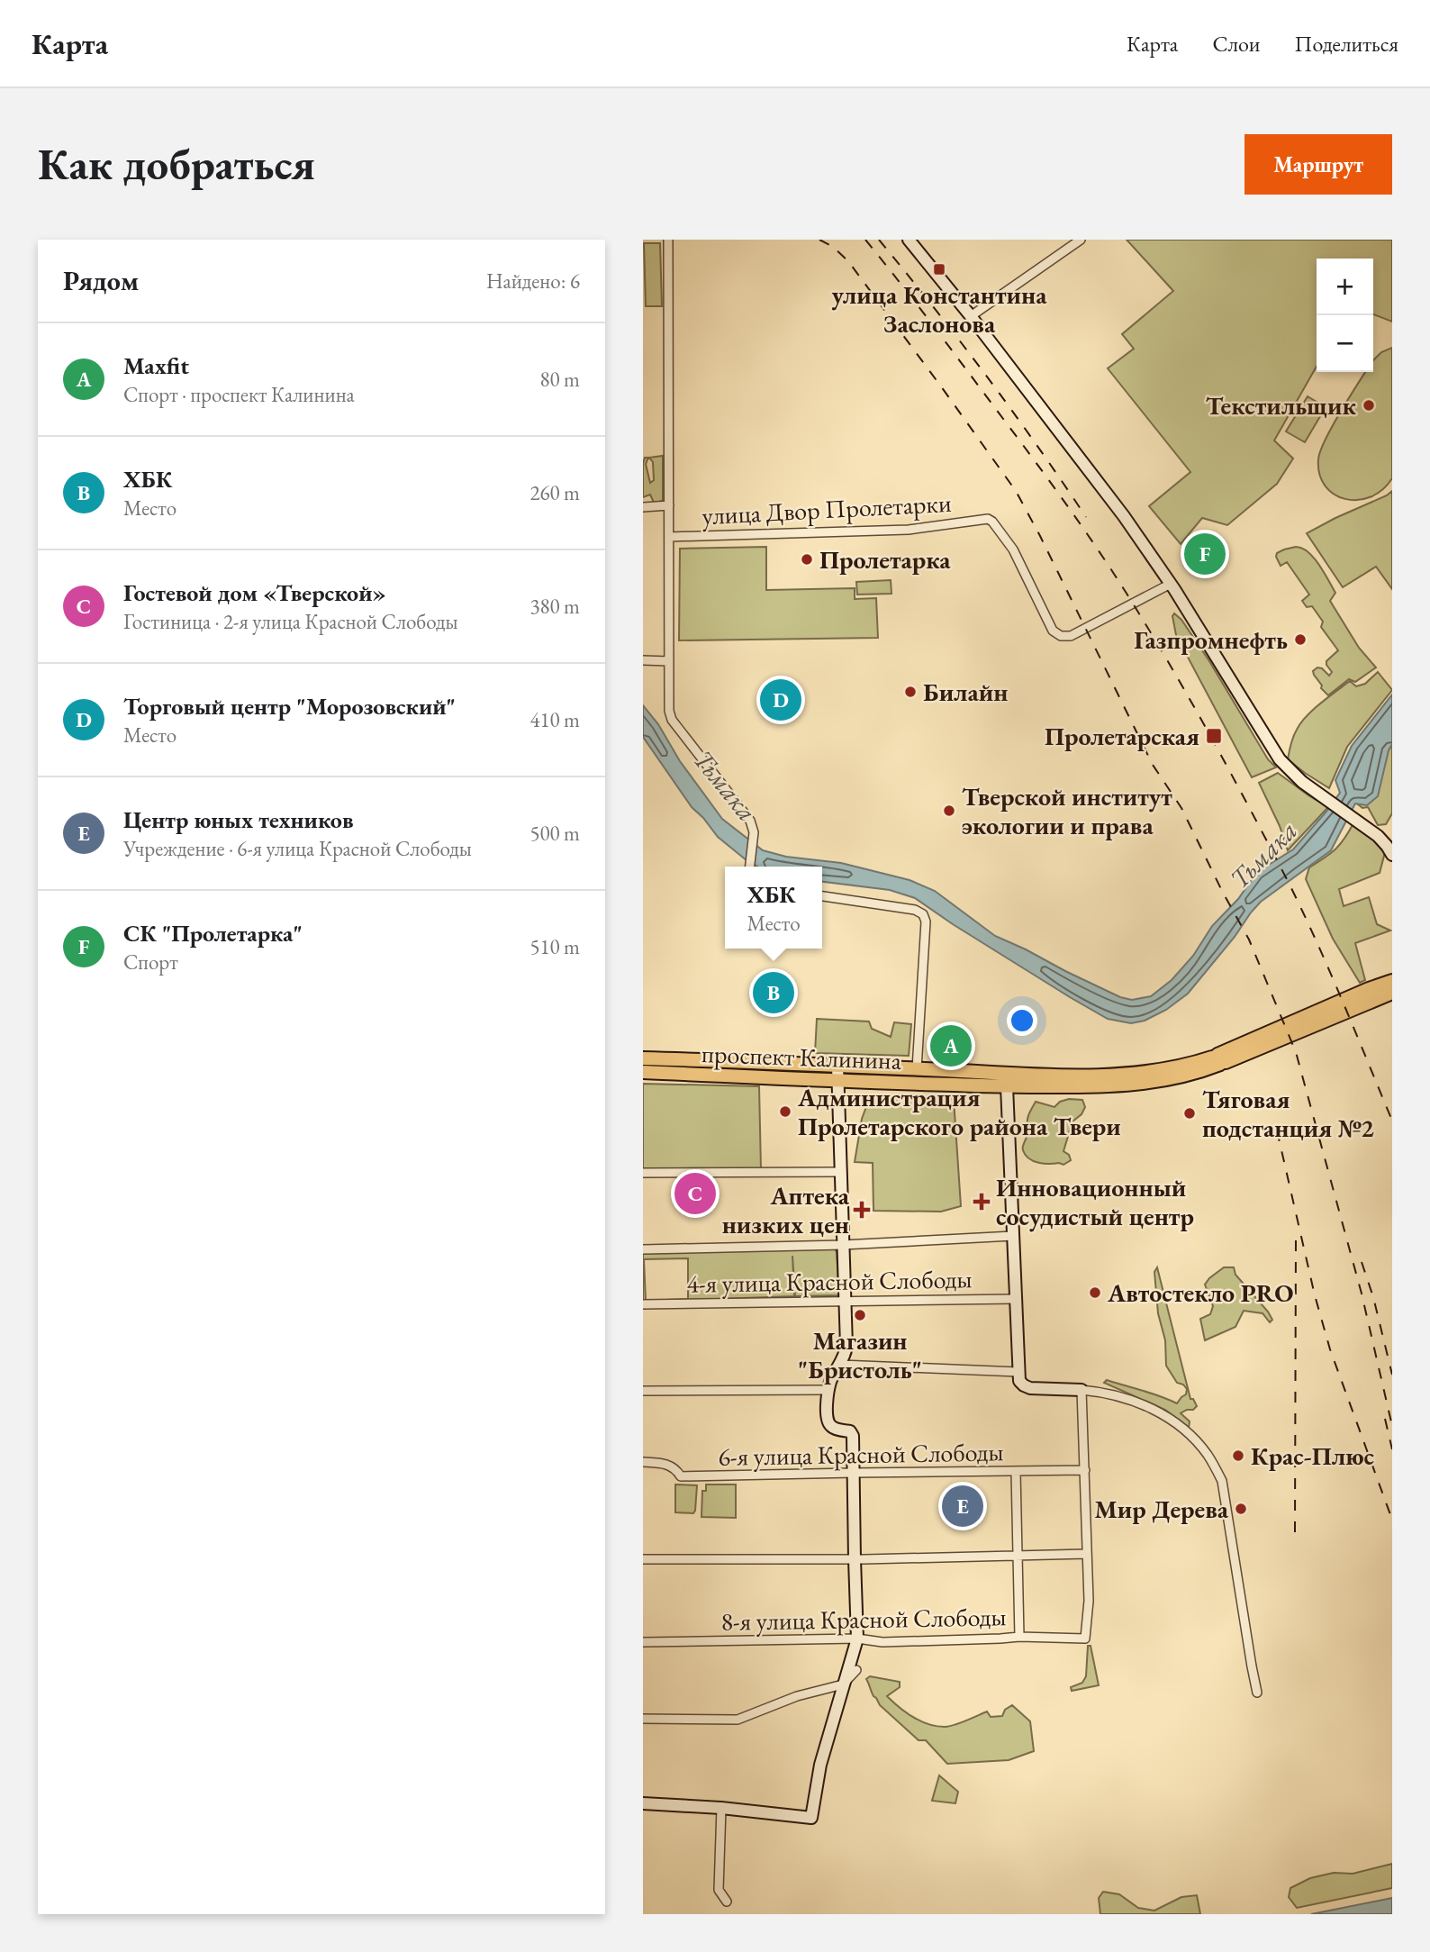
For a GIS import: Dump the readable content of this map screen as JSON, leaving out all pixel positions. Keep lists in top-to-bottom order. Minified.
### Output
{"streets":{"main road":["проспект Калинина"],"street":["улица Двор Пролетарки","4-я улица Красной Слободы","6-я улица Красной Слободы","8-я улица Красной Слободы"]},"water":["Тьмака"],"places":{"transit":["улица Константина Заслонова","Пролетарская"],"other":["Текстильщик","Пролетарка","Газпромнефть","Билайн","Тверской институт экологии и права","Администрация Пролетарского района Твери","Тяговая подстанция №2","Автостекло PRO","Магазин \"Бристоль\"","Крас-Плюс","Мир Дерева"],"health":["Инновационный сосудистый центр","Аптека низких цен"]},"page":{"header":"Карта","nav":["Карта","Слои","Поделиться"],"buttons":"Маршрут","title":"Как добраться","heading":["Рядом","Найдено: 6"],"map_buttons":["+","−"],"list":[{"mark":"A","name":"Maxfit","note":"Спорт · проспект Калинина","value":"80 m"},{"mark":"B","name":"ХБК","note":"Место","value":"260 m"},{"mark":"C","name":"Гостевой дом «Тверской»","note":"Гостиница · 2-я улица Красной Слободы","value":"380 m"},{"mark":"D","name":"Торговый центр \"Морозовский\"","note":"Место","value":"410 m"},{"mark":"E","name":"Центр юных техников","note":"Учреждение · 6-я улица Красной Слободы","value":"500 m"},{"mark":"F","name":"СК \"Пролетарка\"","note":"Спорт","value":"510 m"}],"pins":["F","D","B","A","C","E"],"popup":["ХБК","Место"]}}
